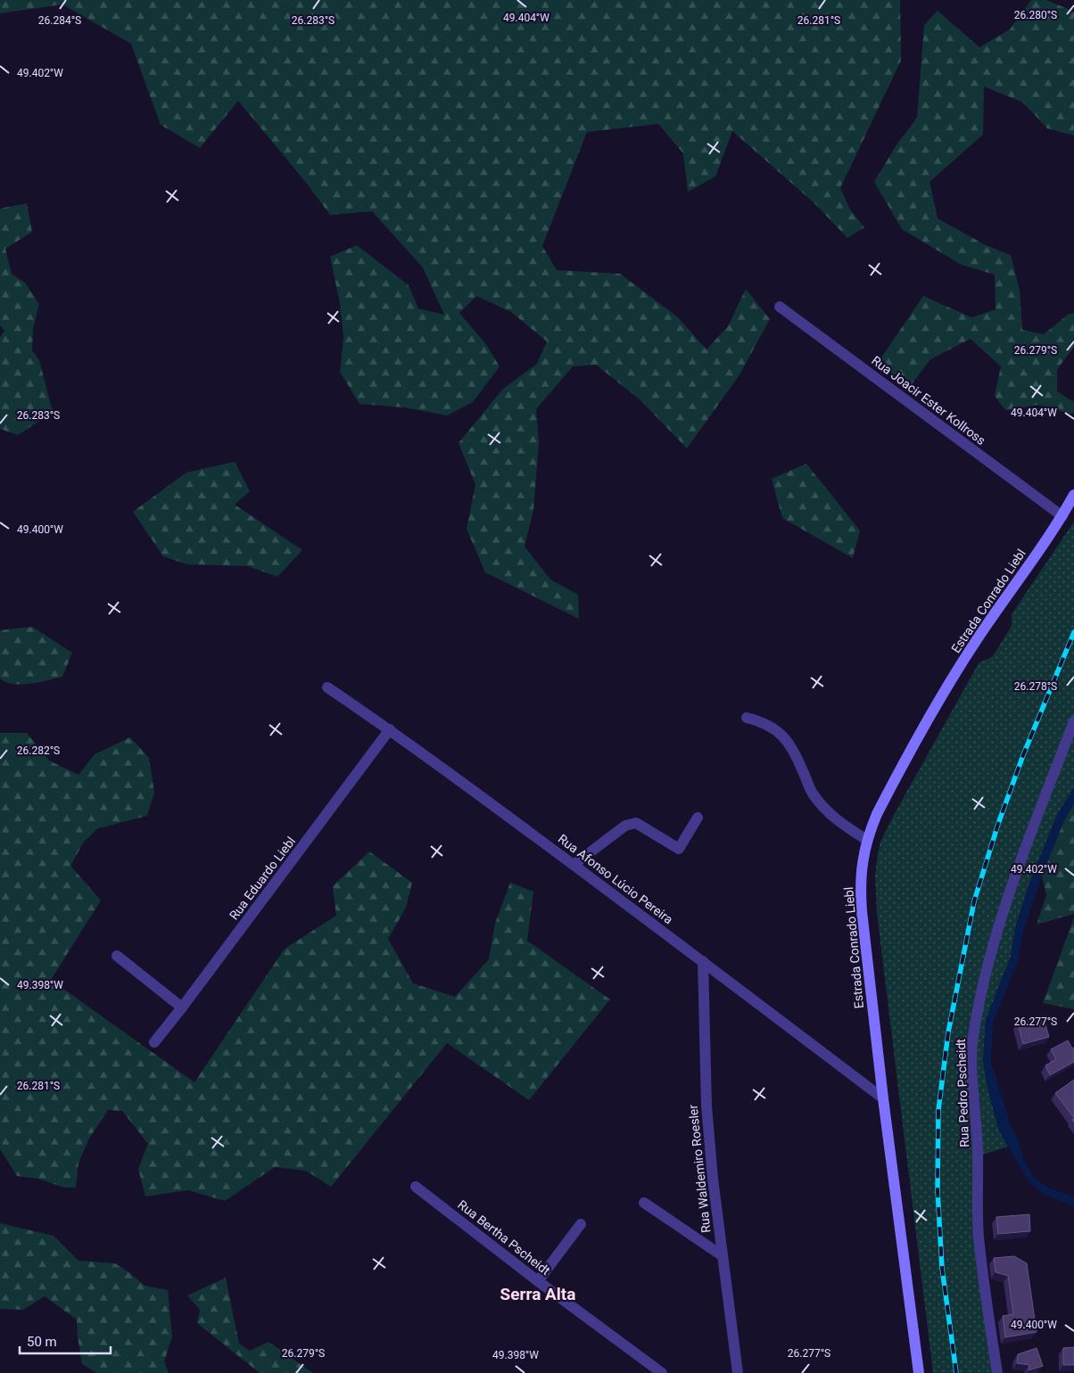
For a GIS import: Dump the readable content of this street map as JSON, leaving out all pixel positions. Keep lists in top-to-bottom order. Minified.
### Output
{"streets":{"main road":["Estrada Conrado Liebl"],"street":["Rua Joacir Ester Kollross","Rua Eduardo Liebl","Rua Afonso Lúcio Pereira","Rua Pedro Pscheidt","Rua Waldemiro Roesler","Rua Bertha Pscheidt"]},"crossings":[["Rua Joacir Ester Kollross","Estrada Conrado Liebl"],["Estrada Conrado Liebl","Rua Afonso Lúcio Pereira"],["Rua Eduardo Liebl","Rua Afonso Lúcio Pereira"],["Rua Afonso Lúcio Pereira","Rua Waldemiro Roesler"]],"districts":["Serra Alta"],"scale_bar":"50 m","coordinates":["26.280°S","49.404°W","26.284°S","26.283°S","26.281°S","49.402°W","26.279°S","49.400°W","26.278°S","26.282°S","49.398°W","26.277°S"]}
